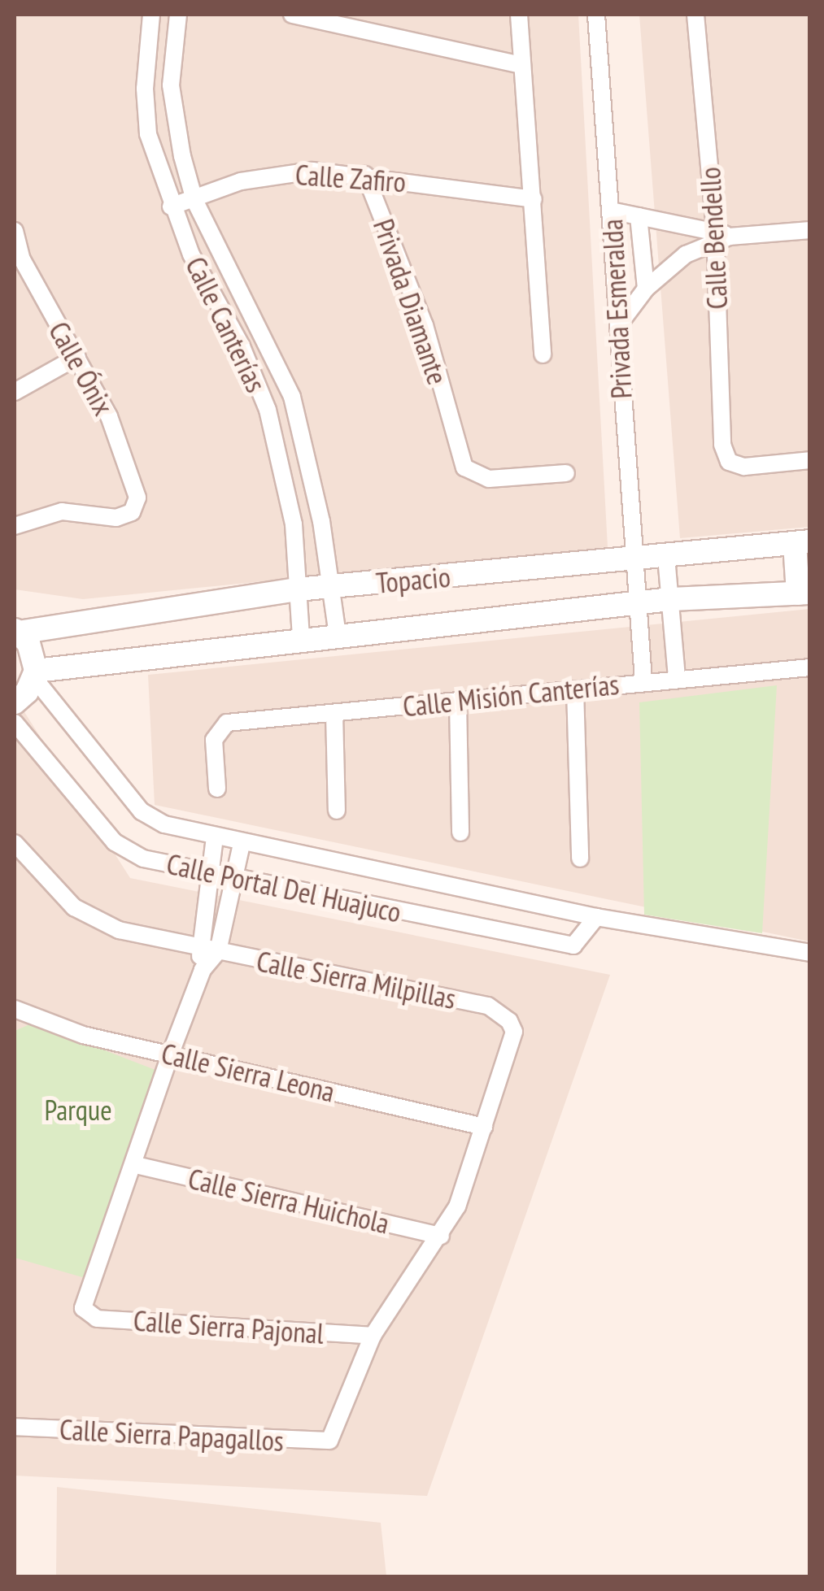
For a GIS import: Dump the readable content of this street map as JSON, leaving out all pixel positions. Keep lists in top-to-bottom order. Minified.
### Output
{"streets":{"street":["Calle Zafiro","Calle Bendello","Privada Diamante","Privada Esmeralda","Calle Canterías","Calle Ónix","Topacio","Calle Misión Canterías","Calle Portal Del Huajuco","Calle Sierra Milpillas","Calle Sierra Leona","Calle Sierra Huichola","Calle Sierra Pajonal","Calle Sierra Papagallos"]},"crossings":[["Calle Zafiro","Privada Diamante"],["Calle Zafiro","Calle Canterías"],["Privada Esmeralda","Topacio"],["Privada Esmeralda","Calle Misión Canterías"],["Calle Canterías","Topacio"],["Topacio","Calle Portal Del Huajuco"],["Calle Sierra Milpillas","Calle Sierra Leona"],["Calle Sierra Huichola","Calle Sierra Pajonal"],["Calle Sierra Pajonal","Calle Sierra Papagallos"]],"parks":["Parque"]}
